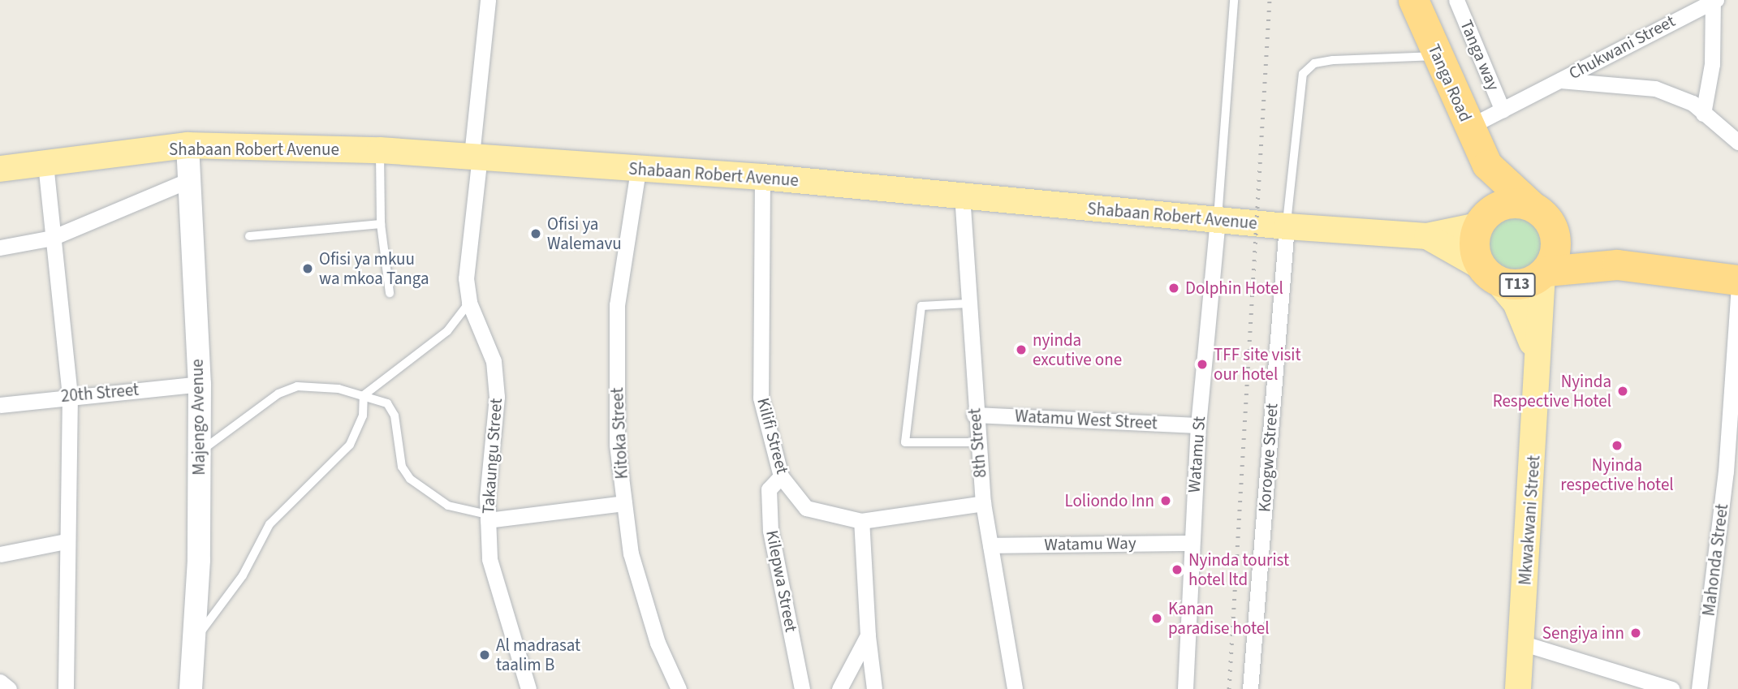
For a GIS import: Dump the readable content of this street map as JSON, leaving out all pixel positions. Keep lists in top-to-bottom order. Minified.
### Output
{"streets":{"highway":["Tanga Road","T13"],"main road":["Shabaan Robert Avenue","Mkwakwani Street"],"street":["Chukwani Street","Tanga way","20th Street","Majengo Avenue","Watamu West Street","Kitoka Street","Kilifi Street","8th Street","Watamu St","Takaungu Street","Korogwe Street","Watamu Way","Mahonda Street","Kilepwa Street"]},"crossings":[["Chukwani Street","Tanga way"],["Chukwani Street","Tanga Road"],["Tanga Road","T13"],["Shabaan Robert Avenue","Majengo Avenue"],["Shabaan Robert Avenue","Kitoka Street"],["Shabaan Robert Avenue","Kilifi Street"],["Shabaan Robert Avenue","8th Street"],["Shabaan Robert Avenue","Watamu St"],["Shabaan Robert Avenue","Takaungu Street"],["Shabaan Robert Avenue","Korogwe Street"],["20th Street","Majengo Avenue"],["Watamu West Street","8th Street"],["Watamu West Street","Watamu St"],["Kilifi Street","8th Street"],["Kilifi Street","Kilepwa Street"],["8th Street","Watamu Way"],["Watamu St","Watamu Way"]],"places":["Ofisi ya Walemavu","Ofisi ya mkuu wa mkoa Tanga","Dolphin Hotel","nyinda excutive one","TFF site visit our hotel","Nyinda Respective Hotel","Nyinda respective hotel","Loliondo Inn","Nyinda tourist hotel ltd","Kanan paradise hotel","Sengiya inn","Al madrasat taalim B"]}
